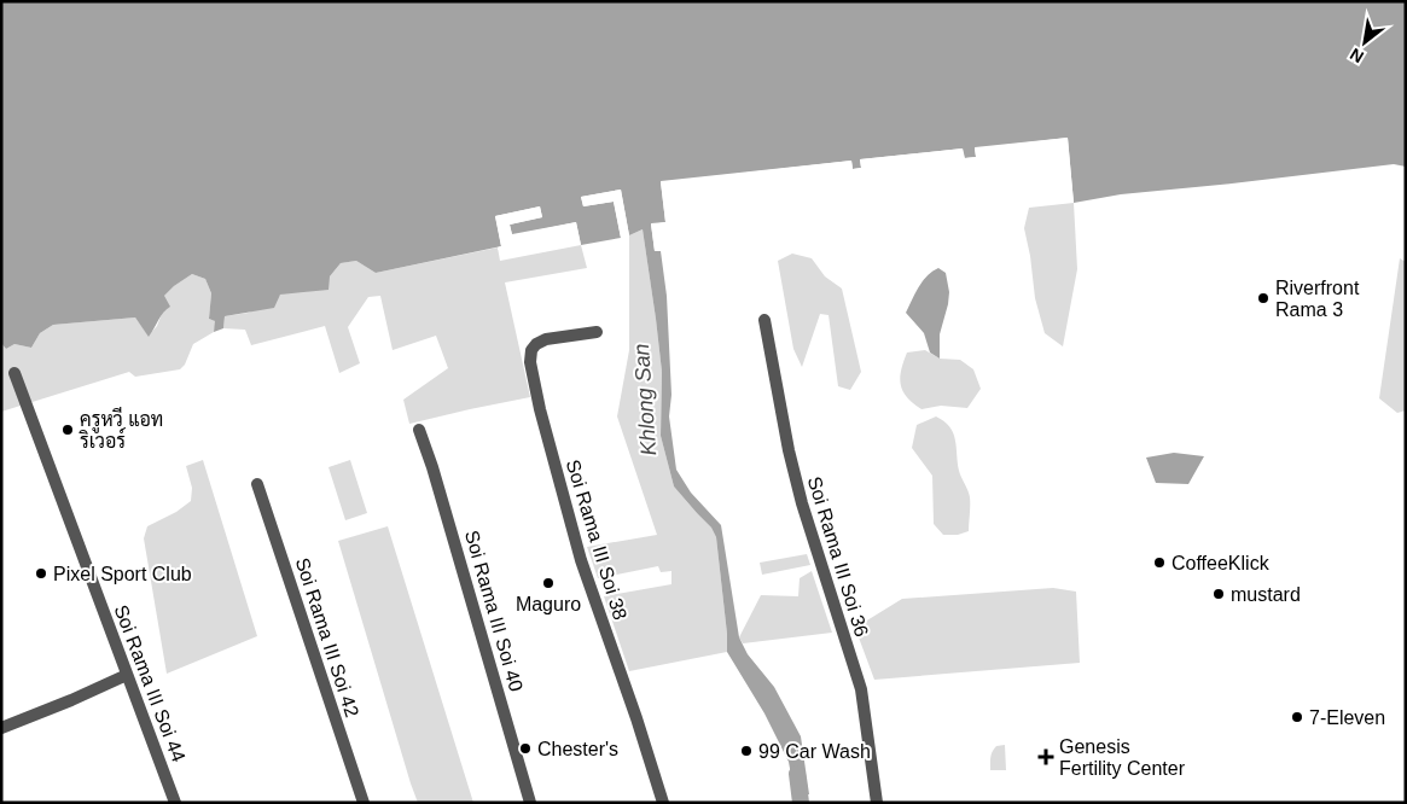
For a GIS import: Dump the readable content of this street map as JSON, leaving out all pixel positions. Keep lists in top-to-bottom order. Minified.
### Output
{"streets":{"street":["Soi Rama III Soi 38","Soi Rama III Soi 36","Soi Rama III Soi 40","Soi Rama III Soi 42","Soi Rama III Soi 44"]},"water":["Khlong San"],"places":{"other":["Riverfront Rama 3","ครูหวี แอท ริเวอร์","CoffeeKlick","Pixel Sport Club","Maguro","mustard","7-Eleven","Chester's","99 Car Wash"],"health":["Genesis Fertility Center"]},"north":"bottom left"}
